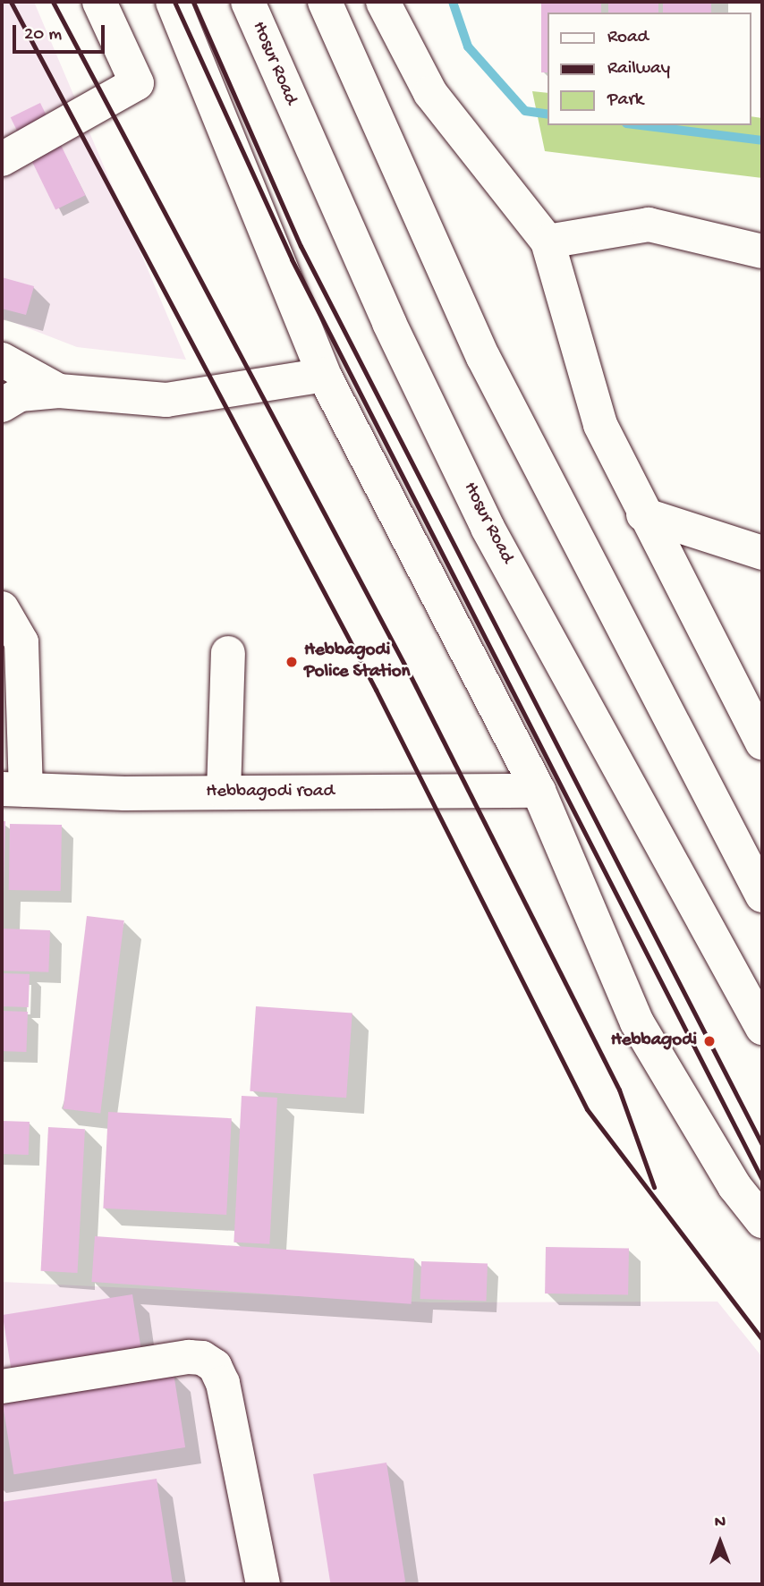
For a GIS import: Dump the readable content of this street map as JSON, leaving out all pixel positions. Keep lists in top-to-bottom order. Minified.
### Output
{"streets":{"main road":["Hosur Road","Hebbagodi road"]},"places":["Hebbagodi Police Station","Hebbagodi"],"legend":["Road","Railway","Park"],"scale_bar":"20 m","north":"top"}
